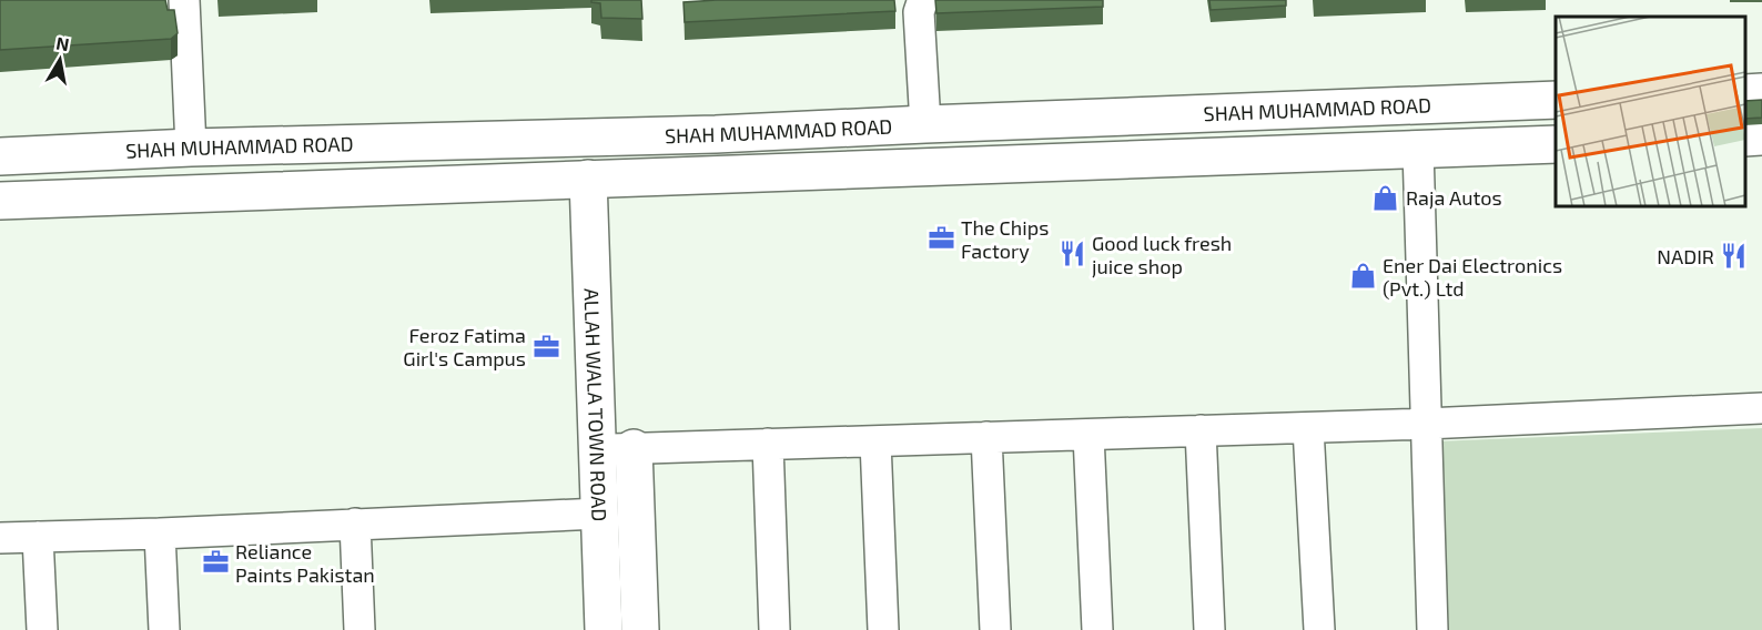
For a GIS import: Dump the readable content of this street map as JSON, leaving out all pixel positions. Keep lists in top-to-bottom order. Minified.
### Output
{"streets":{"main road":["SHAH MUHAMMAD ROAD","ALLAH WALA TOWN ROAD"]},"places":{"shop":["Raja Autos","Ener Dai Electronics (Pvt.) Ltd"],"office":["The Chips Factory","Feroz Fatima Girl's Campus","Reliance Paints Pakistan"],"restaurant":["Good luck fresh juice shop","NADIR"]},"north":"top"}
